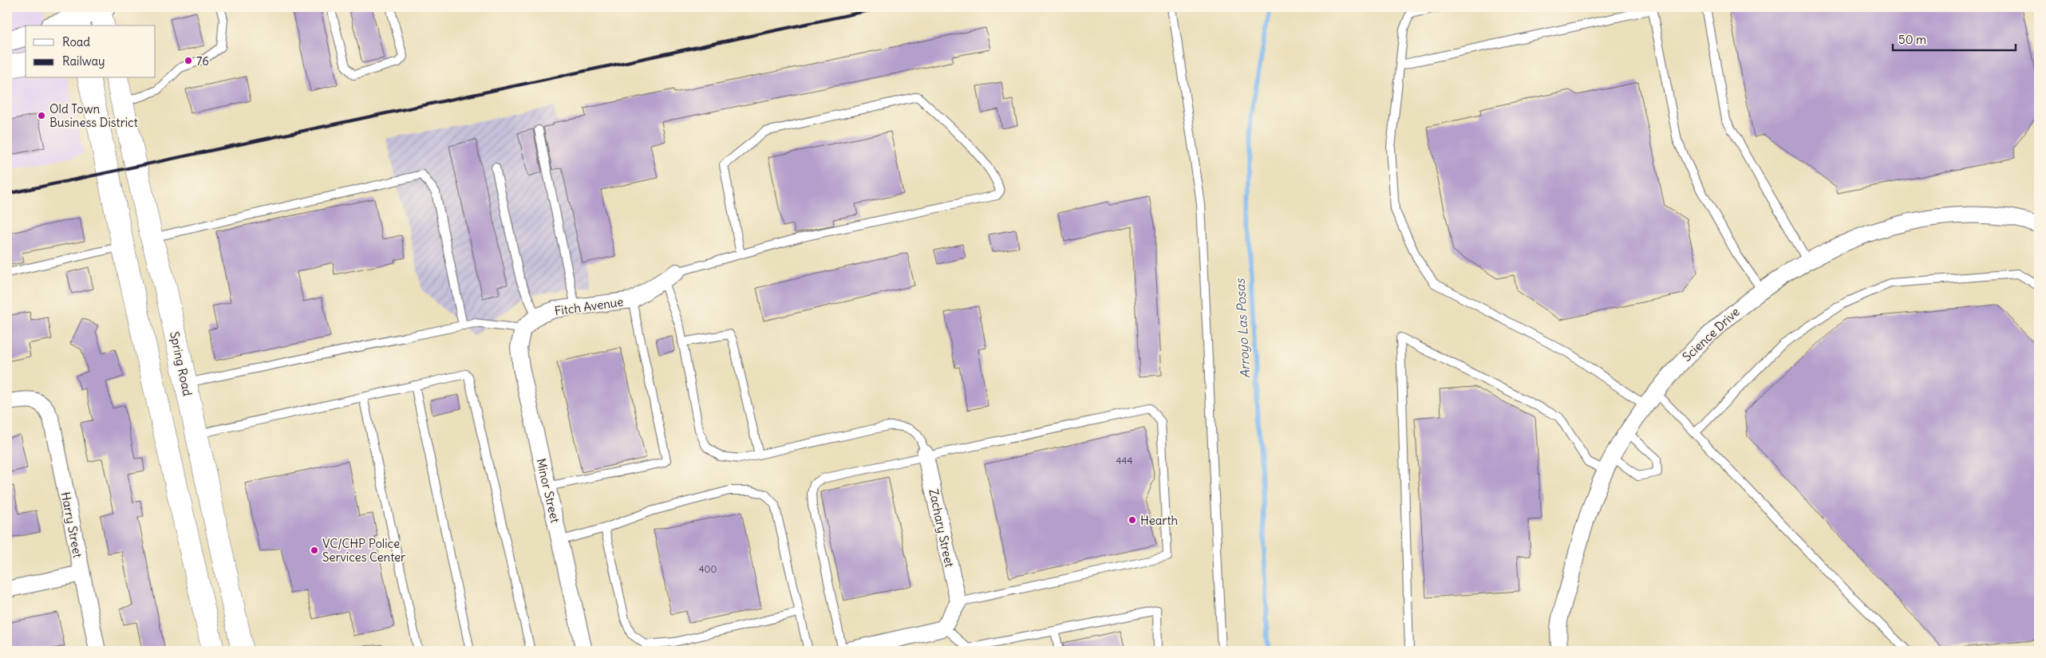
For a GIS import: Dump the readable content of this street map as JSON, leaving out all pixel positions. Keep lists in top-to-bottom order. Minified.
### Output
{"streets":{"main road":["Spring Road"],"street":["Fitch Avenue","Science Drive","Minor Street","Harry Street","Zachary Street"]},"crossings":[["Fitch Avenue","Minor Street"]],"water":["Arroyo Las Posas"],"places":["76","Old Town Business District","Hearth","VC/CHP Police Services Center"],"house_numbers":["444","400"],"legend":["Road","Railway"],"scale_bar":"50 m"}
